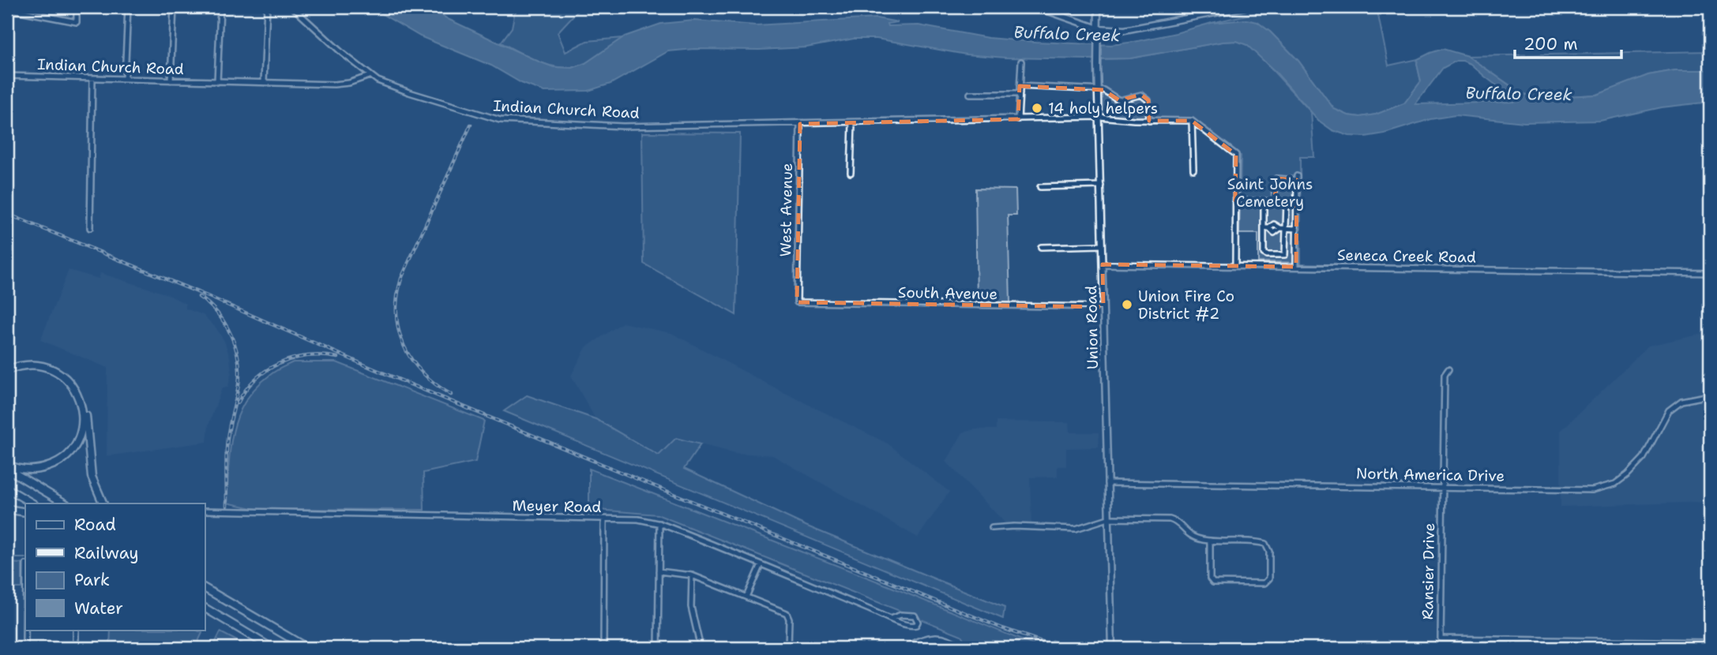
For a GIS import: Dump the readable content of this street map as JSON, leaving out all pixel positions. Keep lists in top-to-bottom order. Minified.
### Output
{"streets":{"main road":["Union Road"],"street":["Indian Church Road","West Avenue","Seneca Creek Road","South Avenue","North America Drive","Meyer Road","Ransier Drive"]},"crossings":[["Indian Church Road","West Avenue"],["Indian Church Road","Union Road"],["West Avenue","South Avenue"],["Seneca Creek Road","Union Road"],["South Avenue","Union Road"],["Union Road","North America Drive"],["North America Drive","Ransier Drive"]],"water":["Buffalo Creek"],"parks":["Saint Johns Cemetery"],"places":["14 holy helpers","Union Fire Co District #2"],"legend":["Road","Railway","Park","Water"],"scale_bar":"200 m"}
